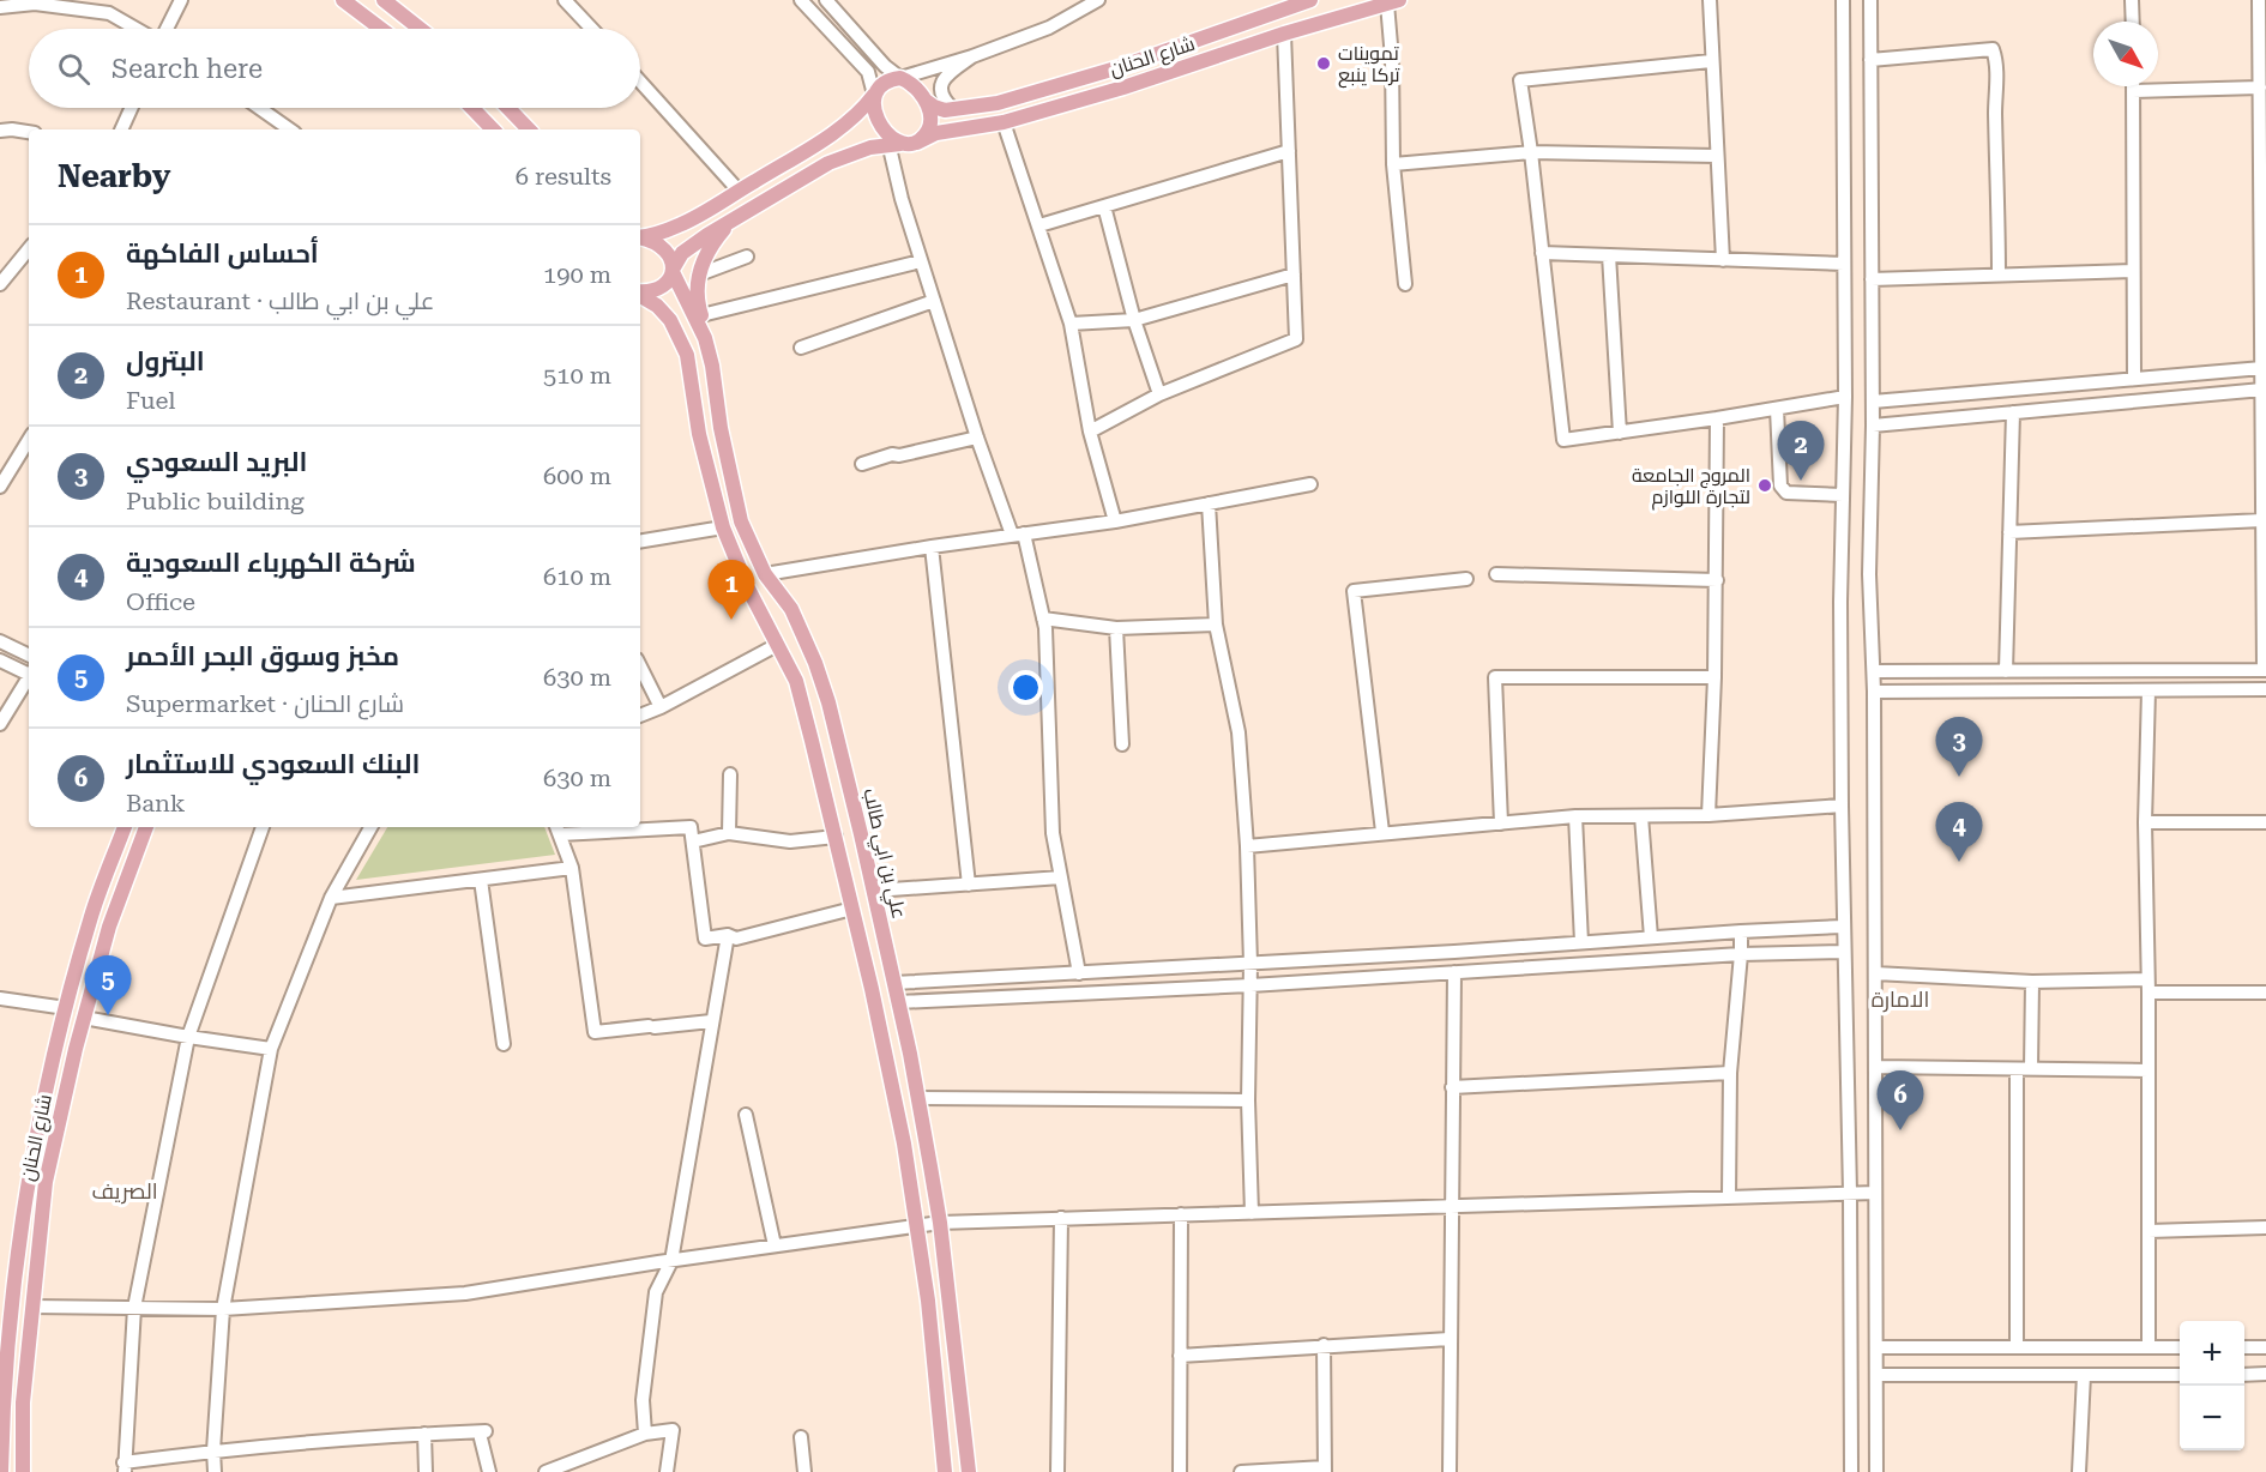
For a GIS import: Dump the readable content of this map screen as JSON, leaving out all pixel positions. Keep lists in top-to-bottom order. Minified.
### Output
{"streets":{"main road":["شارع الحنان","علي بن ابي طالب"]},"districts":["الامارة","الصريف"],"places":["تموينات تركا ينبع","المروج الجامعة لتجارة اللوازم"],"north":"bottom right","page":{"search":"Search here","heading":["Nearby","6 results"],"list":[{"mark":"1","name":"أحساس الفاكهة","note":"Restaurant · علي بن ابي طالب","value":"190 m"},{"mark":"2","name":"البترول","note":"Fuel","value":"510 m"},{"mark":"3","name":"البريد السعودي","note":"Public building","value":"600 m"},{"mark":"4","name":"شركة الكهرباء السعودية","note":"Office","value":"610 m"},{"mark":"5","name":"مخبز وسوق البحر الأحمر","note":"Supermarket · شارع الحنان","value":"630 m"},{"mark":"6","name":"البنك السعودي للاستثمار","note":"Bank","value":"630 m"}],"pins":["2","1","3","4","5","6"],"map_buttons":["+","−"]}}
